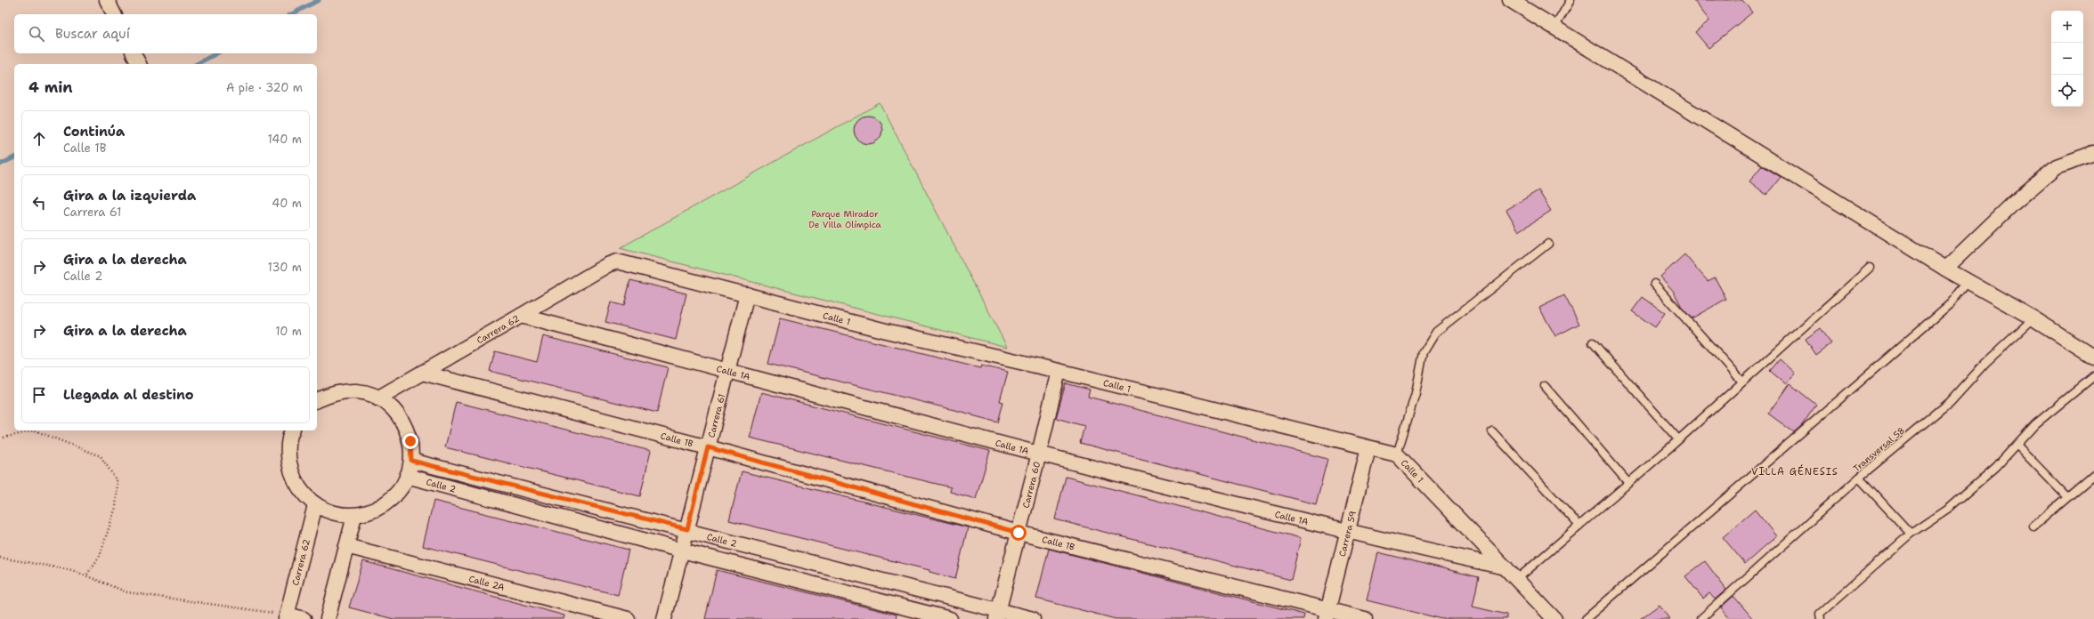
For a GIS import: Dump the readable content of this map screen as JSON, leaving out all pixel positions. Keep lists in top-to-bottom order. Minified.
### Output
{"streets":{"street":["Calle 1","Carrera 62","Calle 1A","Carrera 61","Calle 1B","Calle 2","Carrera 60","Carrera 59","Calle 2A"],"lane":["Transversal 58"]},"crossings":[["Calle 1","Carrera 62"],["Calle 1","Calle 1A"],["Calle 1","Carrera 61"],["Calle 1","Carrera 60"],["Calle 1","Carrera 59"],["Carrera 62","Calle 1A"],["Carrera 62","Calle 1B"],["Calle 1A","Carrera 61"],["Calle 1A","Carrera 60"],["Calle 1A","Carrera 59"],["Carrera 61","Calle 1B"],["Carrera 61","Calle 2"],["Calle 1B","Carrera 60"],["Calle 1B","Carrera 59"],["Calle 2","Carrera 60"]],"districts":["VILLA GÉNESIS"],"parks":["Parque Mirador De Villa Olímpica"],"page":{"map_buttons":["+","−"],"search":"Buscar aquí","heading":["4 min","A pie · 320 m"],"list":[["Continúa","Calle 1B","140 m"],["Gira a la izquierda","Carrera 61","40 m"],["Gira a la derecha","Calle 2","130 m"],["Gira a la derecha","10 m"],"Llegada al destino"]}}
